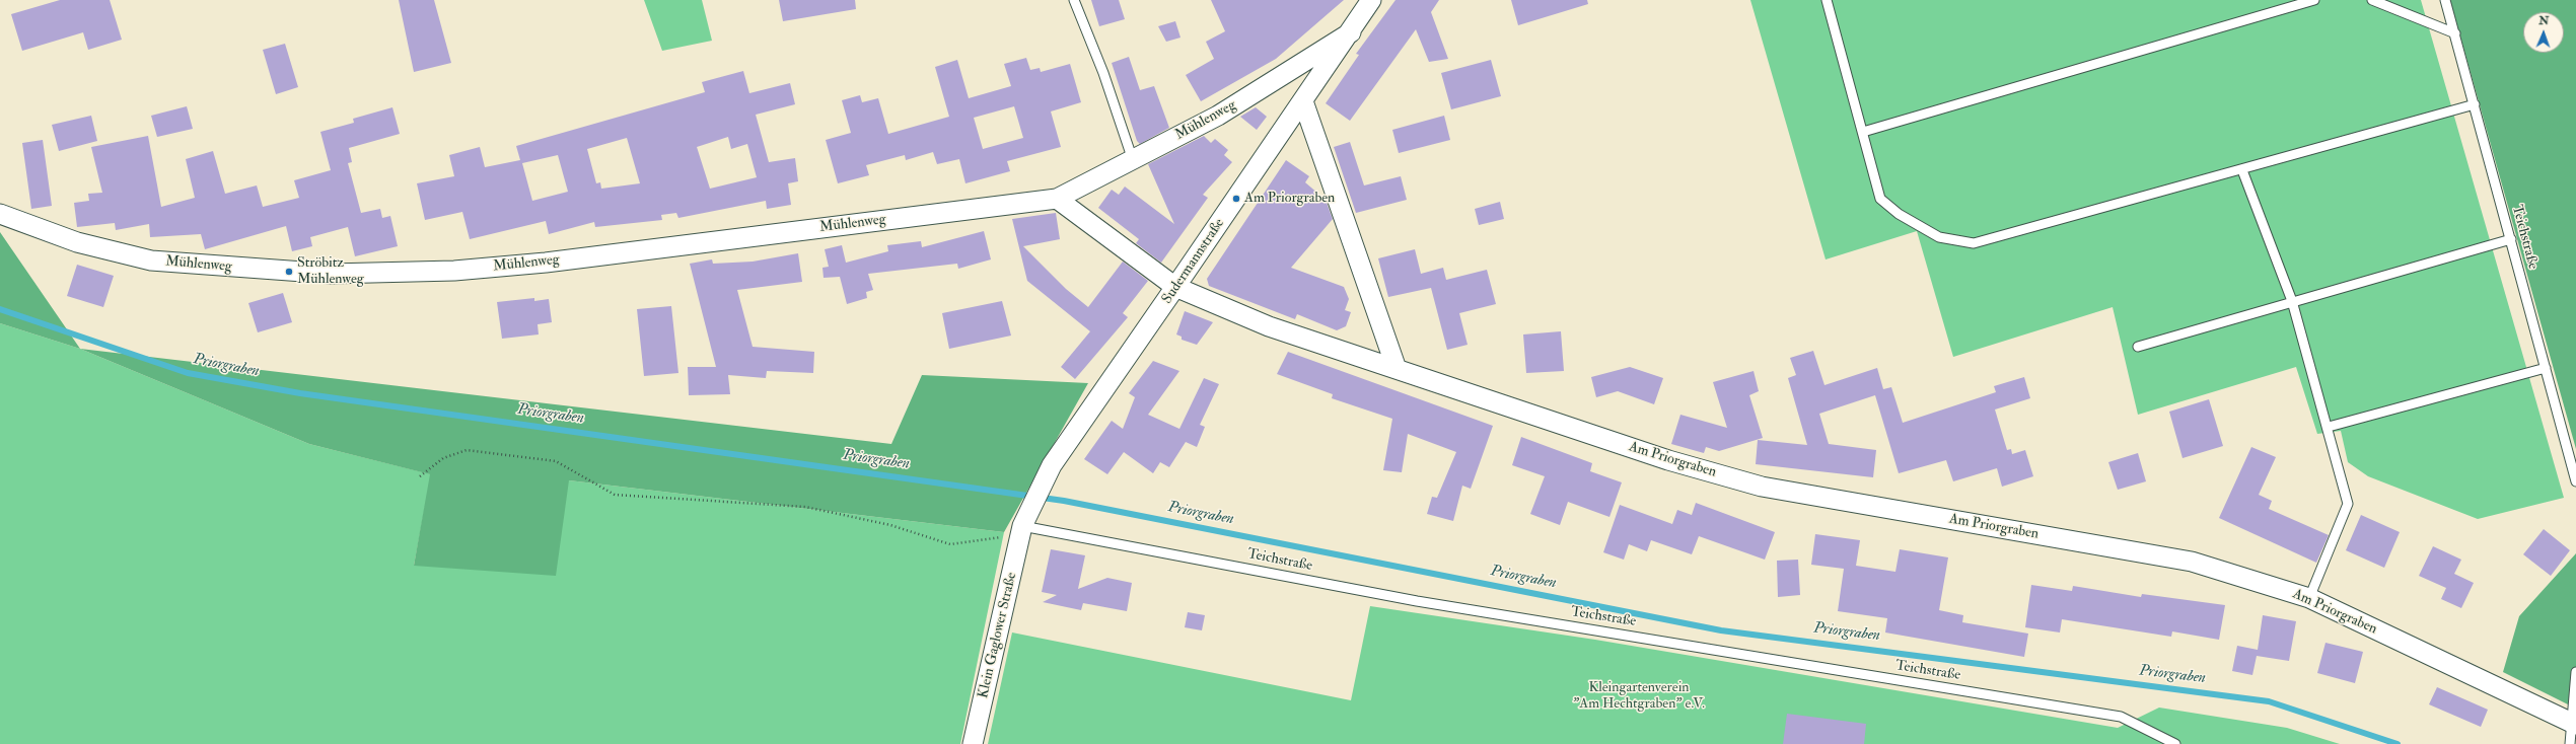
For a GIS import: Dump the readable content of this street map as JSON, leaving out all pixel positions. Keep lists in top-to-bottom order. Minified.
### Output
{"streets":{"street":["Mühlenweg","Sudermannstraße","Am Priorgraben","Klein Gaglower Straße"],"lane":["Teichstraße"]},"crossings":[["Mühlenweg","Sudermannstraße"],["Teichstraße","Sudermannstraße"],["Teichstraße","Klein Gaglower Straße"],["Sudermannstraße","Am Priorgraben"],["Sudermannstraße","Klein Gaglower Straße"]],"water":["Priorgraben"],"parks":["Kleingartenverein \"Am Hechtgraben\" e.V."],"places":["Am Priorgraben","Ströbitz Mühlenweg"],"north":"top"}
